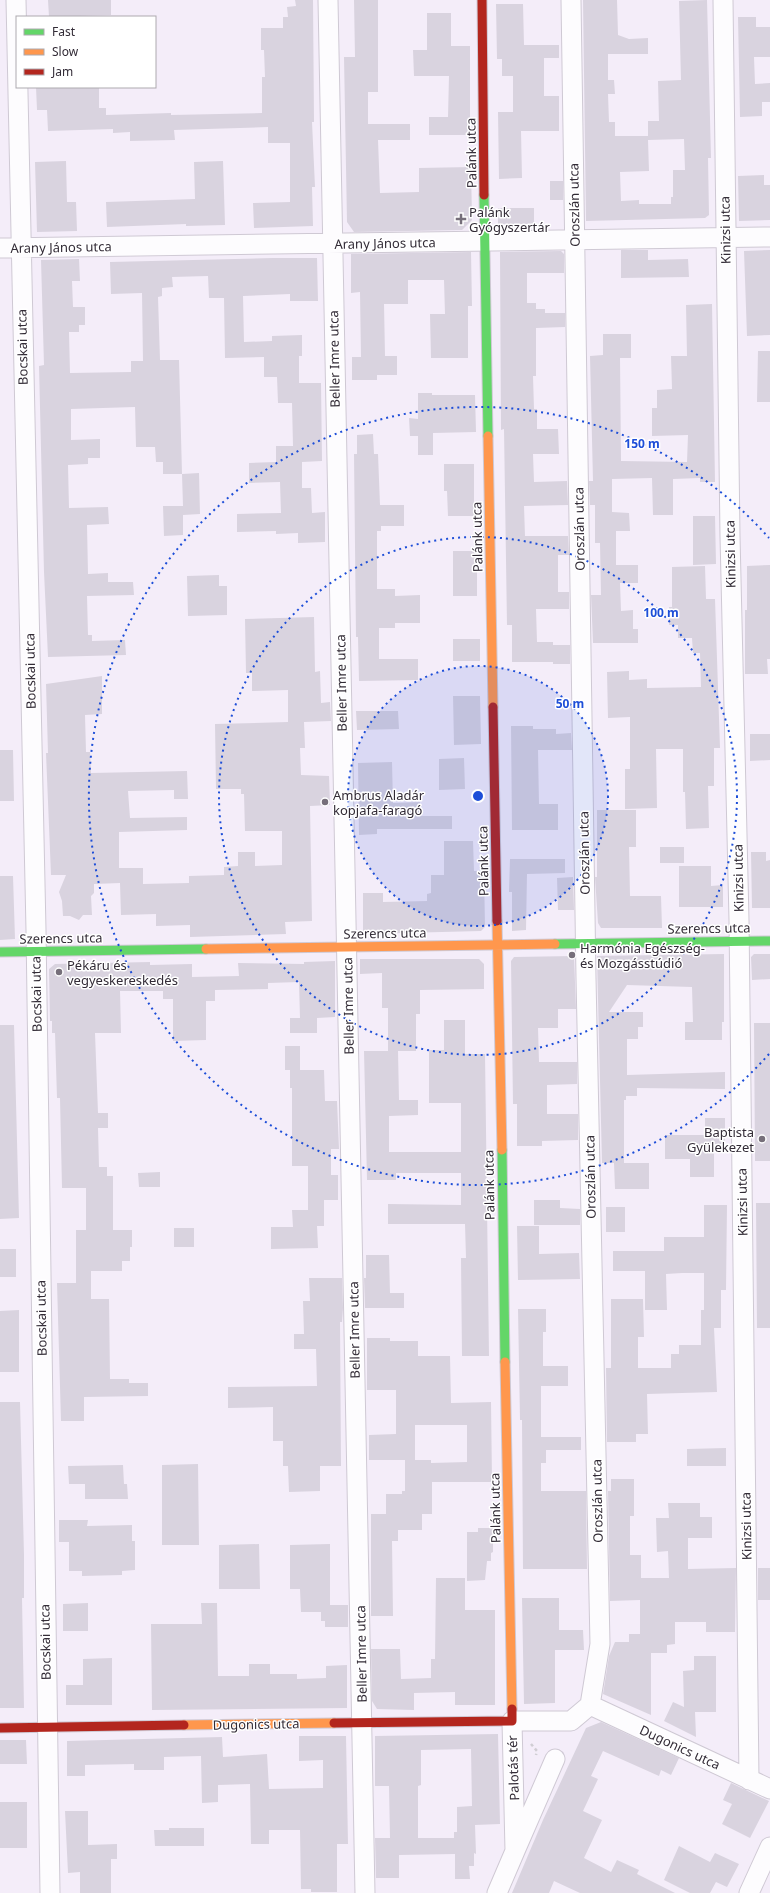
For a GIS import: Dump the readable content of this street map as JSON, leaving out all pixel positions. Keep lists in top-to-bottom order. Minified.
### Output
{"streets":{"street":["Palánk utca","Oroszlán utca","Kinizsi utca","Arany János utca","Bocskai utca","Beller Imre utca","Szerencs utca","Dugonics utca","Palotás tér"]},"crossings":[["Palánk utca","Arany János utca"],["Palánk utca","Szerencs utca"],["Palánk utca","Dugonics utca"],["Palánk utca","Palotás tér"],["Oroszlán utca","Arany János utca"],["Oroszlán utca","Szerencs utca"],["Oroszlán utca","Dugonics utca"],["Oroszlán utca","Palotás tér"],["Kinizsi utca","Arany János utca"],["Kinizsi utca","Szerencs utca"],["Kinizsi utca","Dugonics utca"],["Arany János utca","Bocskai utca"],["Arany János utca","Beller Imre utca"],["Bocskai utca","Szerencs utca"],["Bocskai utca","Dugonics utca"],["Beller Imre utca","Szerencs utca"],["Beller Imre utca","Dugonics utca"],["Dugonics utca","Palotás tér"]],"places":{"health":["Palánk Gyógyszertár"],"other":["Ambrus Aladár kopjafa-faragó","Harmónia Egészség- és Mozgásstúdió","Pékáru és vegyeskereskedés","Baptista Gyülekezet"]},"legend":["Fast","Slow","Jam"],"rings":["150 m","100 m","50 m"]}
